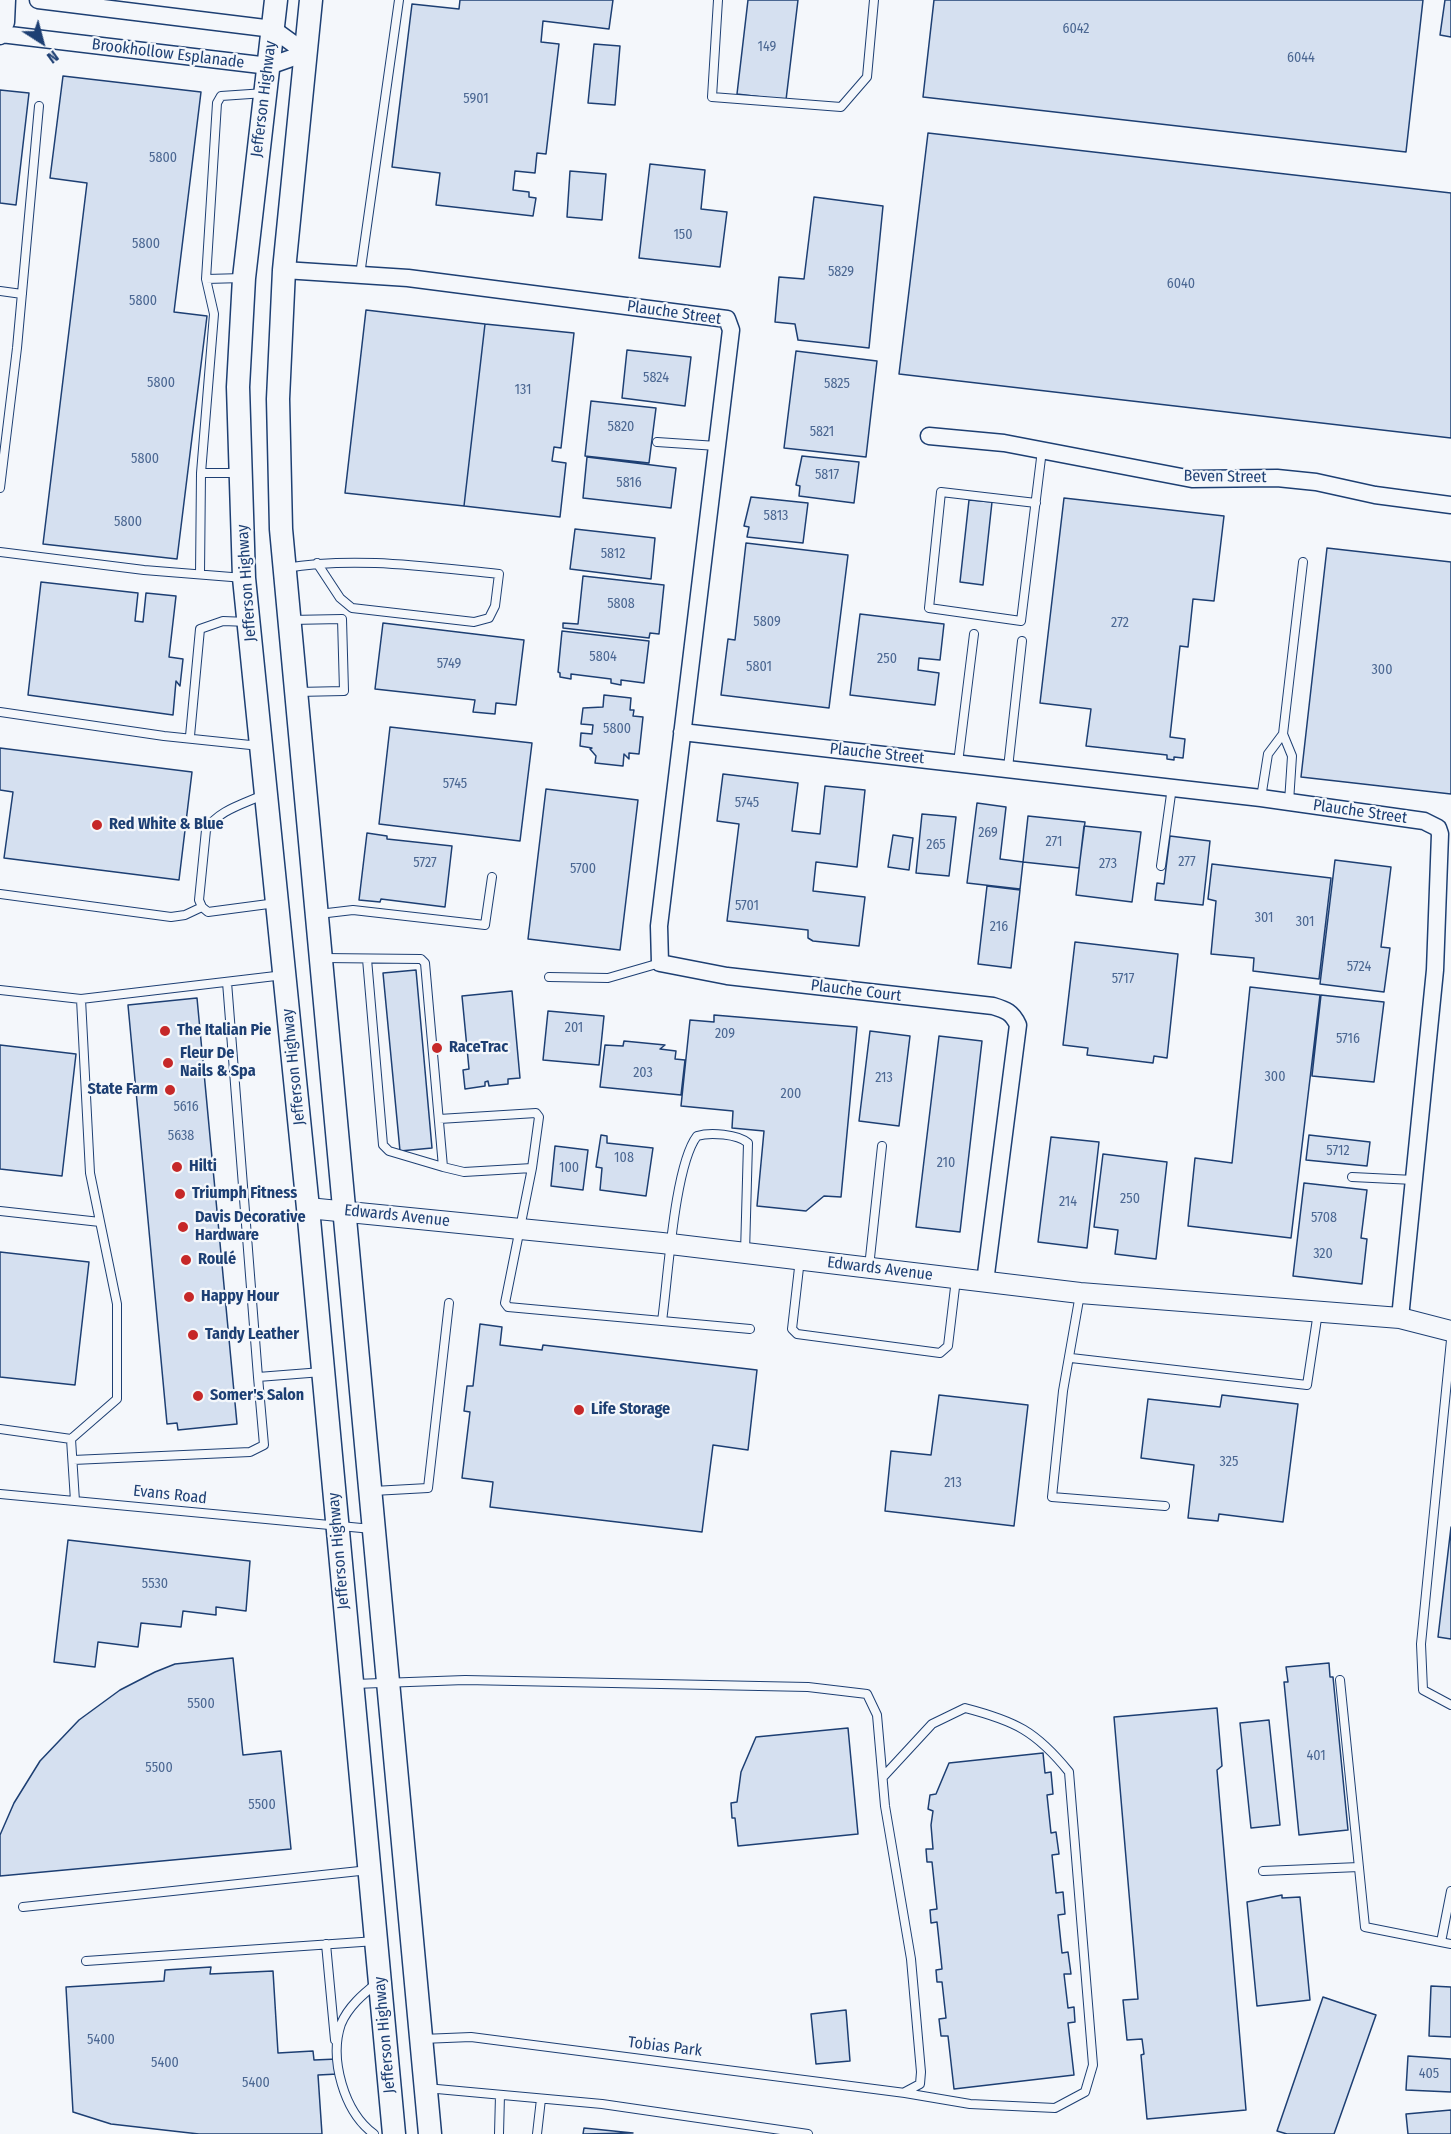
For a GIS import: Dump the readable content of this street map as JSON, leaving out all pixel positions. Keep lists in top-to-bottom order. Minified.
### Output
{"streets":{"main road":["Jefferson Highway"],"street":["Brookhollow Esplanade","Plauche Street","Beven Street","Plauche Court","Edwards Avenue"],"lane":["Evans Road","Tobias Park"]},"crossings":[["Brookhollow Esplanade","Jefferson Highway"],["Jefferson Highway","Edwards Avenue"],["Jefferson Highway","Evans Road"],["Plauche Street","Edwards Avenue"],["Plauche Court","Edwards Avenue"]],"places":["Red White & Blue","The Italian Pie","RaceTrac","Fleur De Nails & Spa","State Farm","Hilti","Triumph Fitness","Davis Decorative Hardware","Roulé","Happy Hour","Tandy Leather","Somer's Salon","Life Storage"],"house_numbers":["6042","149","6044","5901","5800","150","5800","5829","6040","5800","5824","5800","5825","131","5820","5821","5800","5817","5816","5813","5800","5812","5808","5809","272","5804","250","5749","5801","300","5800","5745","5745","269","271","265","277","5727","273","5700","5701","301","301","216","5724","5717","201","209","5716","203","300","213","200","5616","5638","5712","108","210","100","250","214","5708","320","325","213","5530","5500","401","5500","5500","5400","5400","405","5400"],"north":"bottom right"}
